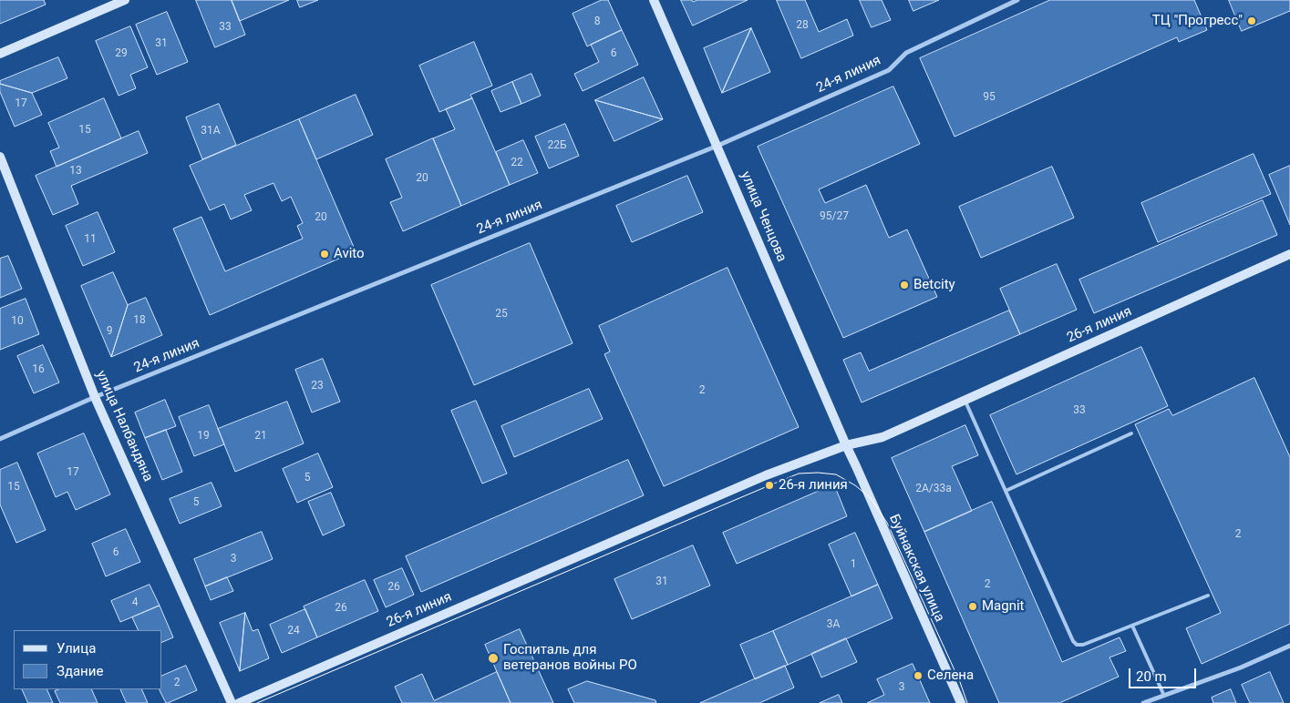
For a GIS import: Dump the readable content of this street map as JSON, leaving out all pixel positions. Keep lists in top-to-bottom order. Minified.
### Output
{"streets":{"street":["24-я линия","улица Ченцова","26-я линия","улица Налбандяна","Буйнакская улица"]},"crossings":[["24-я линия","улица Ченцова"],["24-я линия","улица Налбандяна"],["улица Ченцова","26-я линия"],["улица Ченцова","Буйнакская улица"],["26-я линия","Буйнакская улица"]],"places":["ТЦ \"Прогресс\"","Avito","Betcity","26-я линия","Magnit","Госпиталь для ветеранов войны РО","Селена"],"house_numbers":["8","28","33","31","29","6","95","17","15","31А","22Б","22","13","20","95/27","20","11","25","18","10","9","16","23","2","33","19","21","17","5","15","2А/33а","5","2","6","3","1","31","2","26","4","26","3А","24","2","3"],"legend":["Улица","Здание"],"scale_bar":"20 m"}
